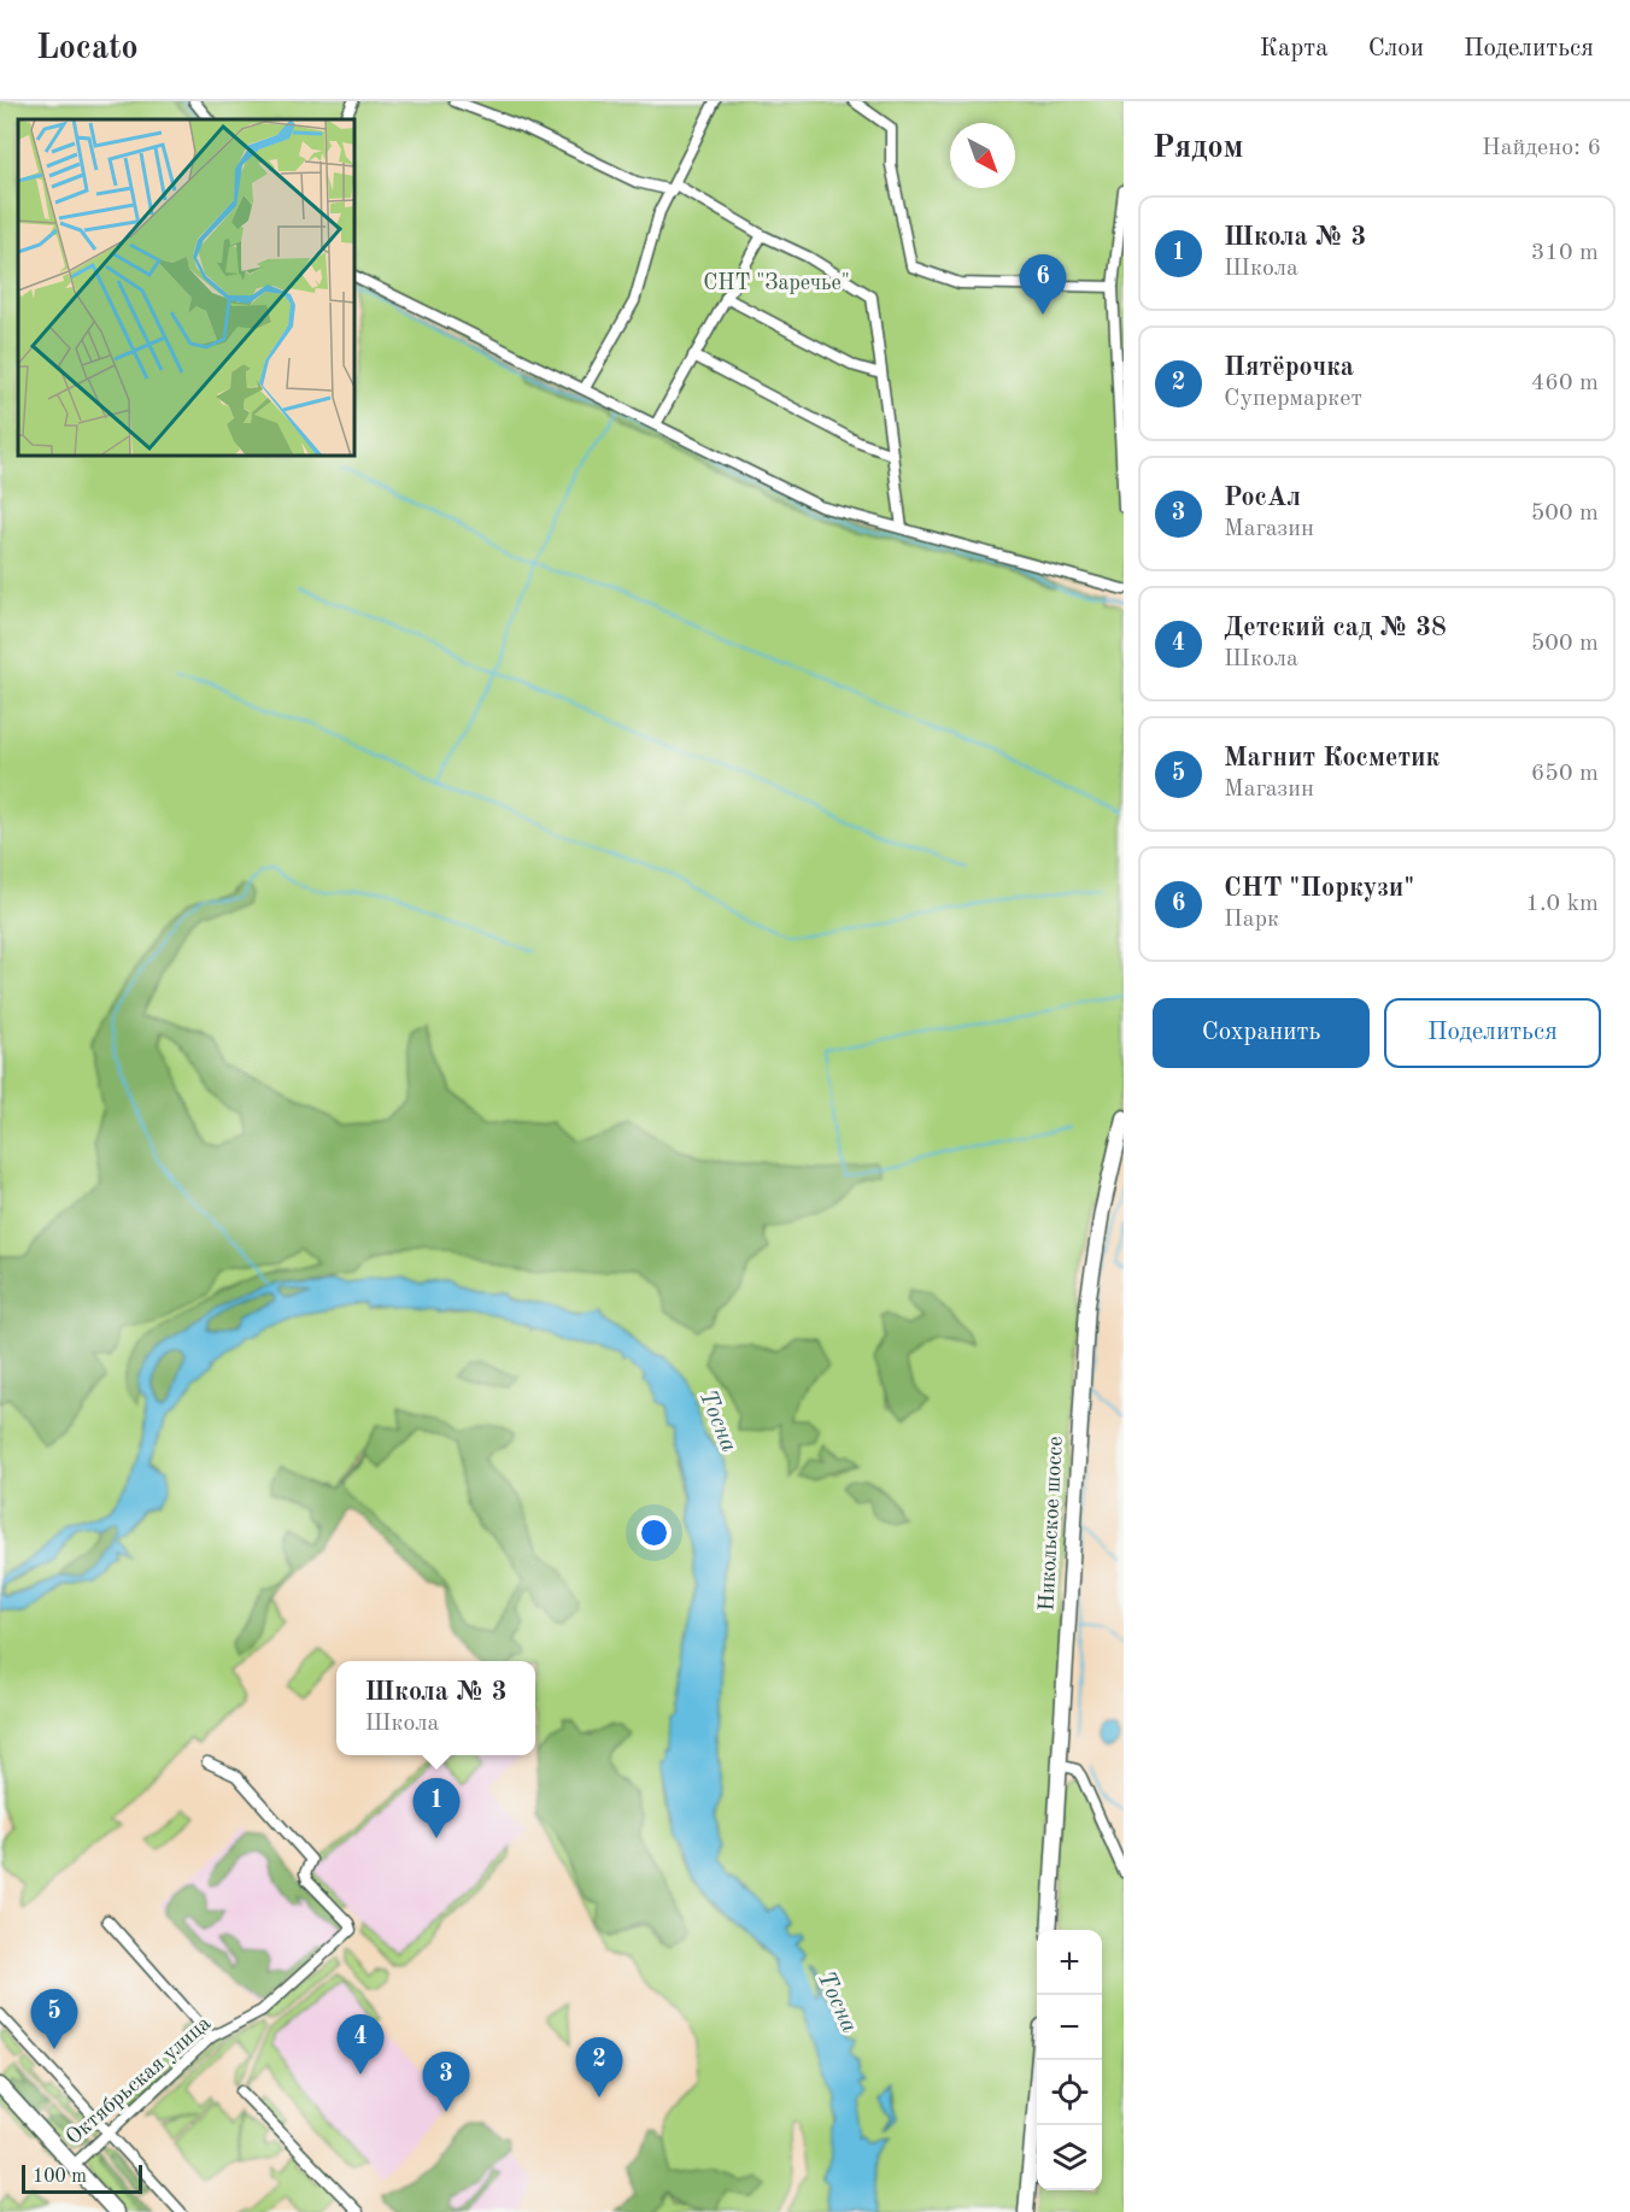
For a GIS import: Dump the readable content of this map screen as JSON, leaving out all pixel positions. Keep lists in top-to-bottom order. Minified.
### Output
{"streets":{"main road":["Никольское шоссе"],"street":["Октябрьская улица"]},"water":["Тосна"],"parks":["СНТ \"Заречье\""],"scale_bar":"100 m","north":"bottom right","page":{"header":"Locato","nav":["Карта","Слои","Поделиться"],"heading":["Рядом","Найдено: 6"],"list":[{"mark":"1","name":"Школа № 3","note":"Школа","value":"310 m"},{"mark":"2","name":"Пятёрочка","note":"Супермаркет","value":"460 m"},{"mark":"3","name":"РосАл","note":"Магазин","value":"500 m"},{"mark":"4","name":"Детский сад № 38","note":"Школа","value":"500 m"},{"mark":"5","name":"Магнит Косметик","note":"Магазин","value":"650 m"},{"mark":"6","name":"СНТ \"Поркузи\"","note":"Парк","value":"1.0 km"}],"pins":["6","1","5","4","2","3"],"buttons":["Сохранить","Поделиться"],"popup":["Школа № 3","Школа"],"map_buttons":["+","−"],"scale":"100 m"}}
